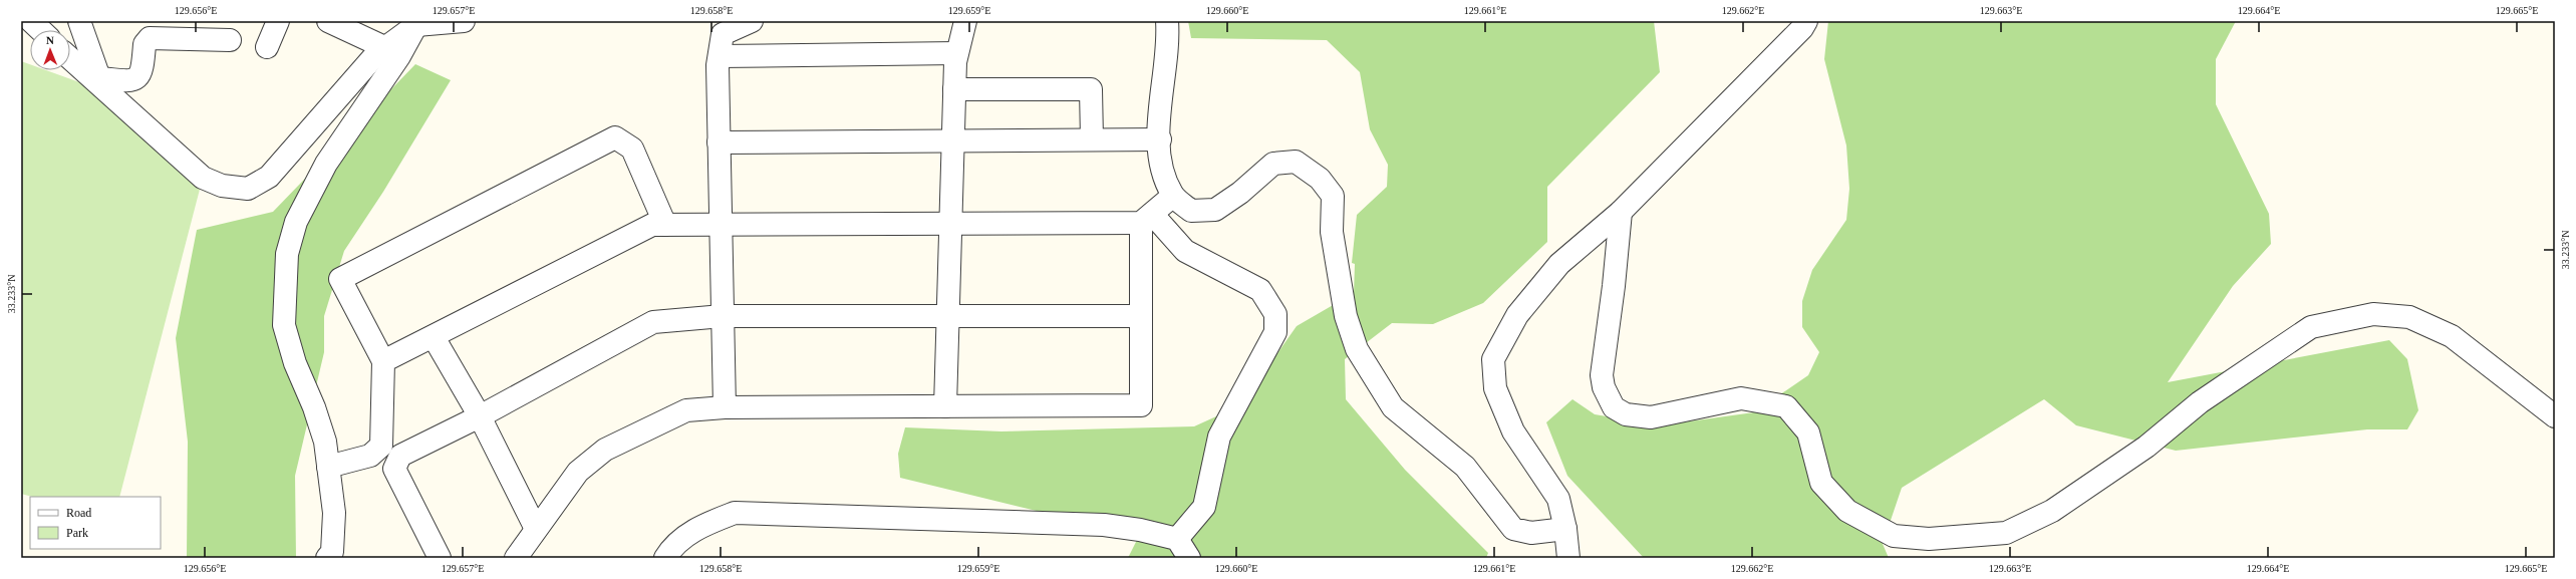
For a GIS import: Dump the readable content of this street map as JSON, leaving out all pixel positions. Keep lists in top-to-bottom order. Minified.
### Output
{"legend":["Road","Park"],"north":"top","coordinates":["129.656°E","129.657°E","129.658°E","129.659°E","129.660°E","129.661°E","129.662°E","129.663°E","129.664°E","129.665°E","33.233°N"]}
